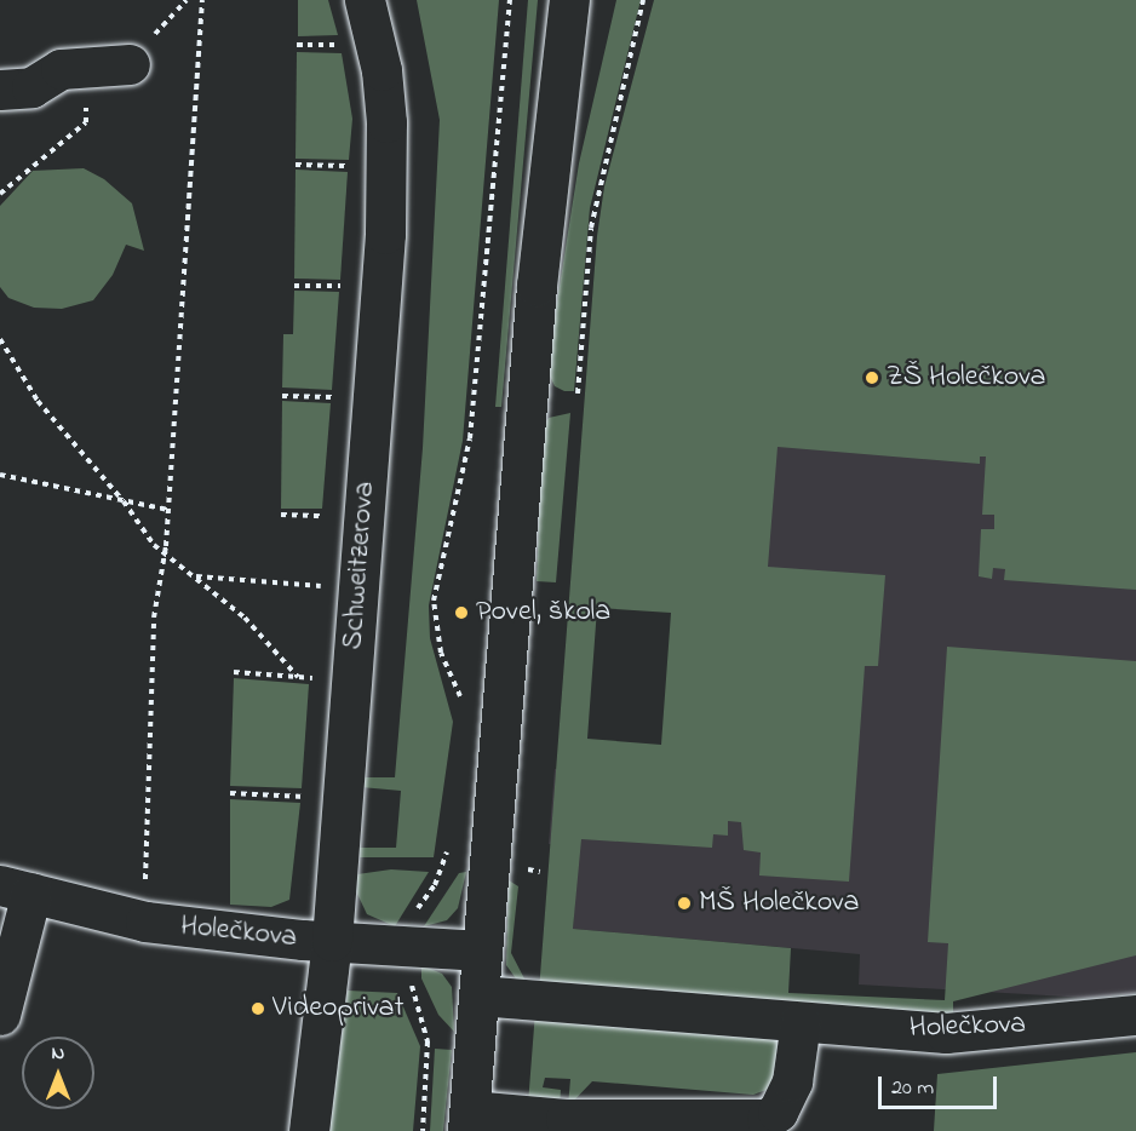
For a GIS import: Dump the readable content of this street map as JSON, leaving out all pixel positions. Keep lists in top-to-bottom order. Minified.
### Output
{"streets":{"street":["Schweitzerova","Holečkova"]},"crossings":[["Schweitzerova","Holečkova"]],"places":["ZŠ Holečkova","Povel, škola","MŠ Holečkova","Videoprivat"],"scale_bar":"20 m","north":"top"}
